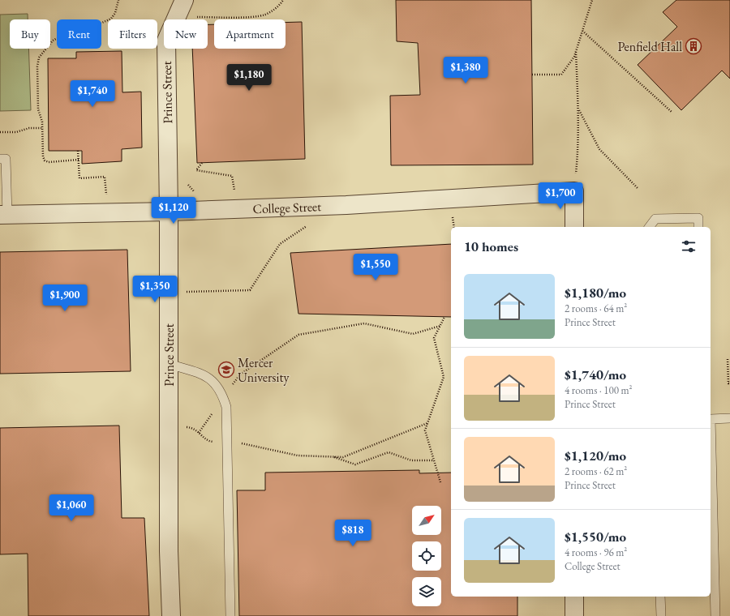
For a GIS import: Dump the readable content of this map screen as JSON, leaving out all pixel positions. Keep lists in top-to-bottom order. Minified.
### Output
{"streets":{"street":["Prince Street","College Street"]},"crossings":[["Prince Street","College Street"]],"places":{"building":["Penfield Hall"],"school or university":["Mercer University"]},"north":"top right","page":{"chip":["Buy","Rent","Filters","New","Apartment"],"price":["$1,380","$1,180","$1,740","$1,700","$1,120","$1,550","$1,350","$1,900","$1,060","$818"],"heading":"10 homes","list":[{"name":"$1,180/mo","note":"2 rooms · 64 m² · Prince Street"},{"name":"$1,740/mo","note":"4 rooms · 100 m² · Prince Street"},{"name":"$1,120/mo","note":"2 rooms · 62 m² · Prince Street"},{"name":"$1,550/mo","note":"4 rooms · 96 m² · College Street"}]}}
